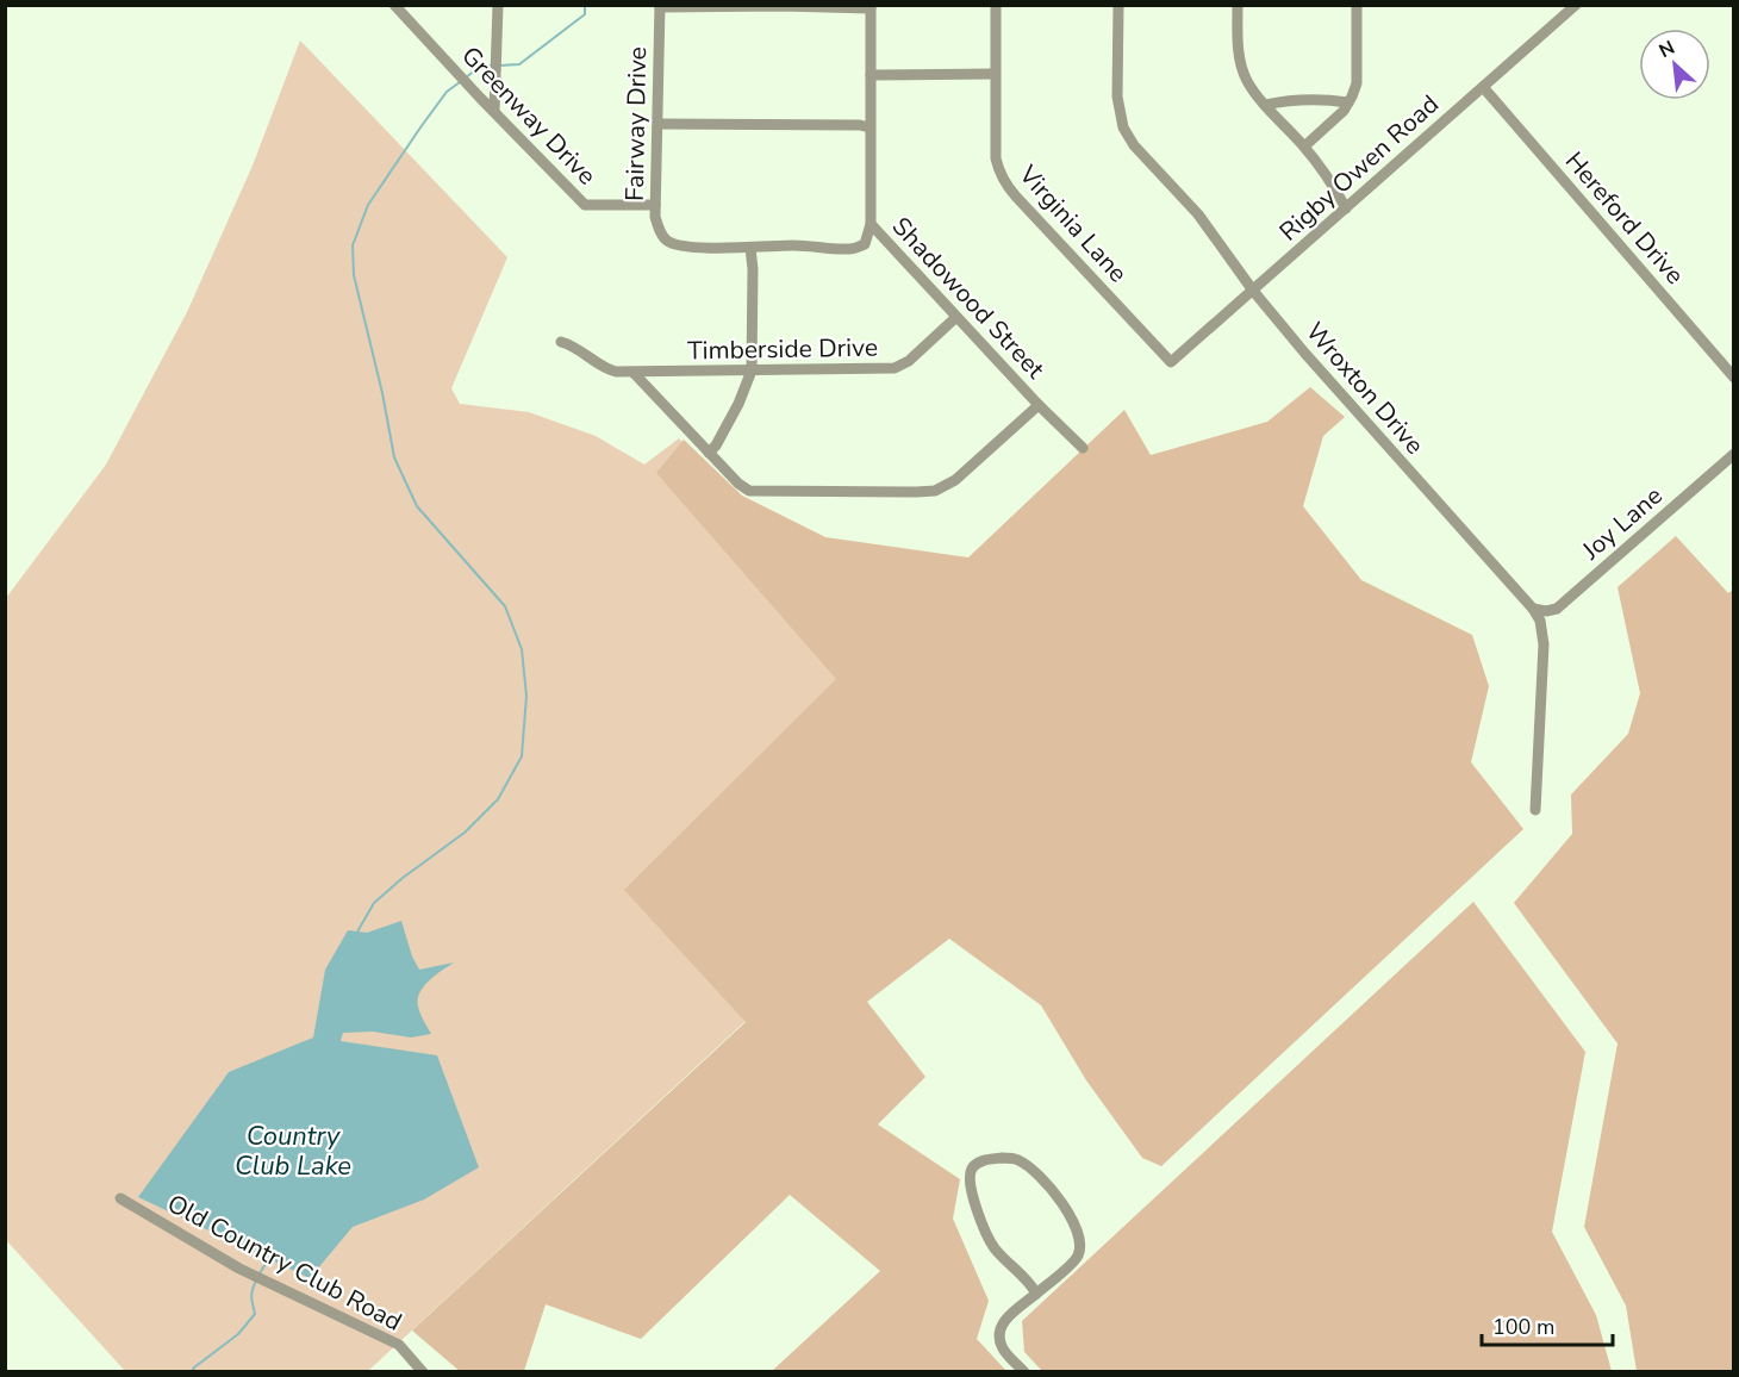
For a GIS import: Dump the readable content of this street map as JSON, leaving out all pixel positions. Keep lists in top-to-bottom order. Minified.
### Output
{"streets":{"street":["Greenway Drive","Fairway Drive","Rigby Owen Road","Hereford Drive","Virginia Lane","Shadowood Street","Timberside Drive","Wroxton Drive","Joy Lane","Old Country Club Road"]},"crossings":[["Greenway Drive","Fairway Drive"],["Rigby Owen Road","Hereford Drive"],["Rigby Owen Road","Virginia Lane"],["Rigby Owen Road","Wroxton Drive"],["Shadowood Street","Timberside Drive"],["Wroxton Drive","Joy Lane"]],"water":["Country Club Lake"],"scale_bar":"100 m","north":"top left"}
